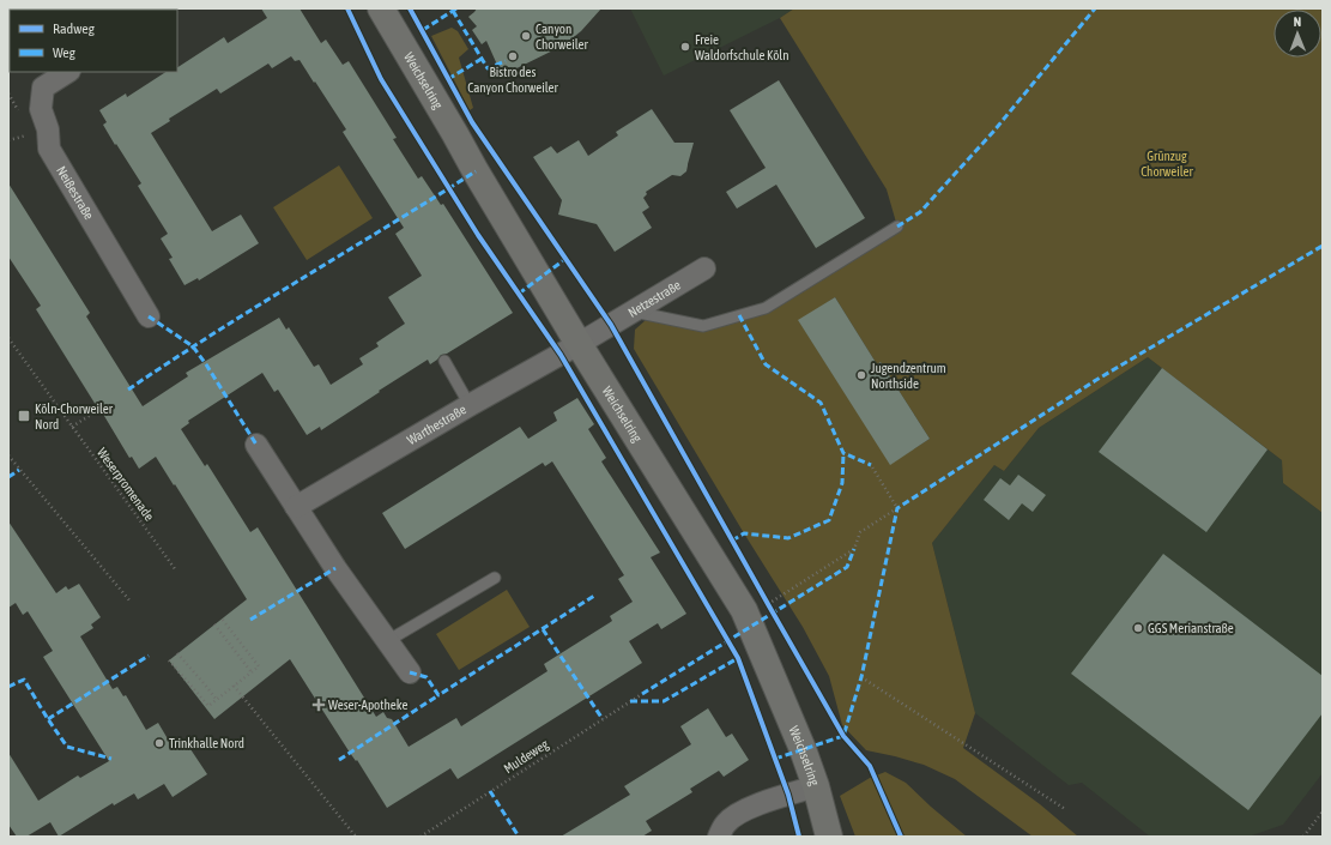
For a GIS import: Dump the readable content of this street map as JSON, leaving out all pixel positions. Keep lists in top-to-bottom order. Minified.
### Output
{"streets":{"street":["Weichselring","Neißestraße","Netzestraße","Warthestraße"],"path":["Weserpromenade","Muldeweg"]},"crossings":[["Weichselring","Netzestraße"],["Weichselring","Warthestraße"],["Netzestraße","Warthestraße"]],"parks":["Grünzug Chorweiler"],"places":{"other":["Canyon Chorweiler","Freie Waldorfschule Köln","Bistro des Canyon Chorweiler","Jugendzentrum Northside","GGS Merianstraße","Trinkhalle Nord"],"transit":["Köln-Chorweiler Nord"],"health":["Weser-Apotheke"]},"legend":["Radweg","Weg"],"north":"top"}
